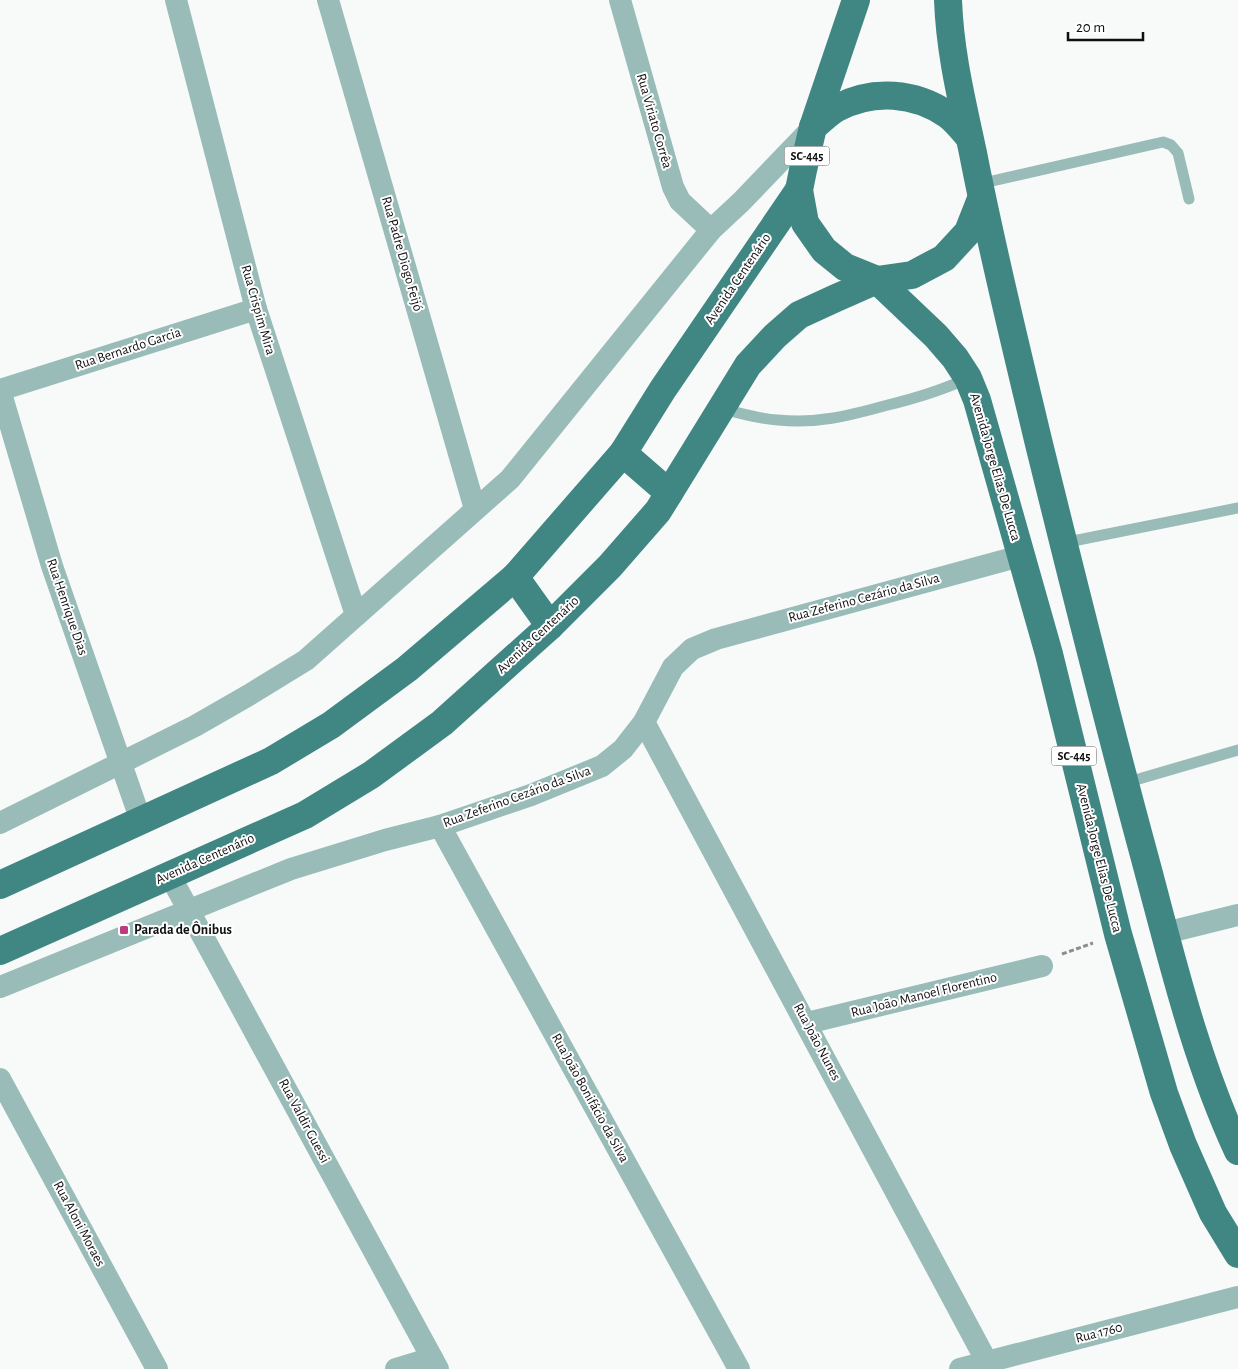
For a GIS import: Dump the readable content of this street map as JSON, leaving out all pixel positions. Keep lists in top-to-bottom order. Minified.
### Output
{"streets":{"main road":["SC-445","Avenida Centenário","Avenida Jorge Elias De Lucca"],"street":["Rua Viriato Corrêa","Rua Padre Diogo Feijó","Rua Crispim Mira","Rua Bernardo Garcia","Rua Zeferino Cezário da Silva","Rua Henrique Dias","Rua João Manoel Florentino","Rua João Nunes","Rua João Bonifácio da Silva","Rua Valdir Guessi","Rua Aloni Moraes","Rua 1760"]},"crossings":[["Avenida Centenário","Avenida Jorge Elias De Lucca"],["Avenida Centenário","Rua Henrique Dias"],["Avenida Centenário","Rua Valdir Guessi"],["Rua Crispim Mira","Rua Bernardo Garcia"],["Rua Bernardo Garcia","Rua Henrique Dias"],["Avenida Jorge Elias De Lucca","Rua Zeferino Cezário da Silva"],["Rua Zeferino Cezário da Silva","Rua João Nunes"],["Rua Zeferino Cezário da Silva","Rua João Bonifácio da Silva"],["Rua Zeferino Cezário da Silva","Rua Valdir Guessi"],["Rua João Manoel Florentino","Rua João Nunes"],["Rua João Nunes","Rua 1760"]],"places":{"transit":["Parada de Ônibus"]},"scale_bar":"20 m"}
